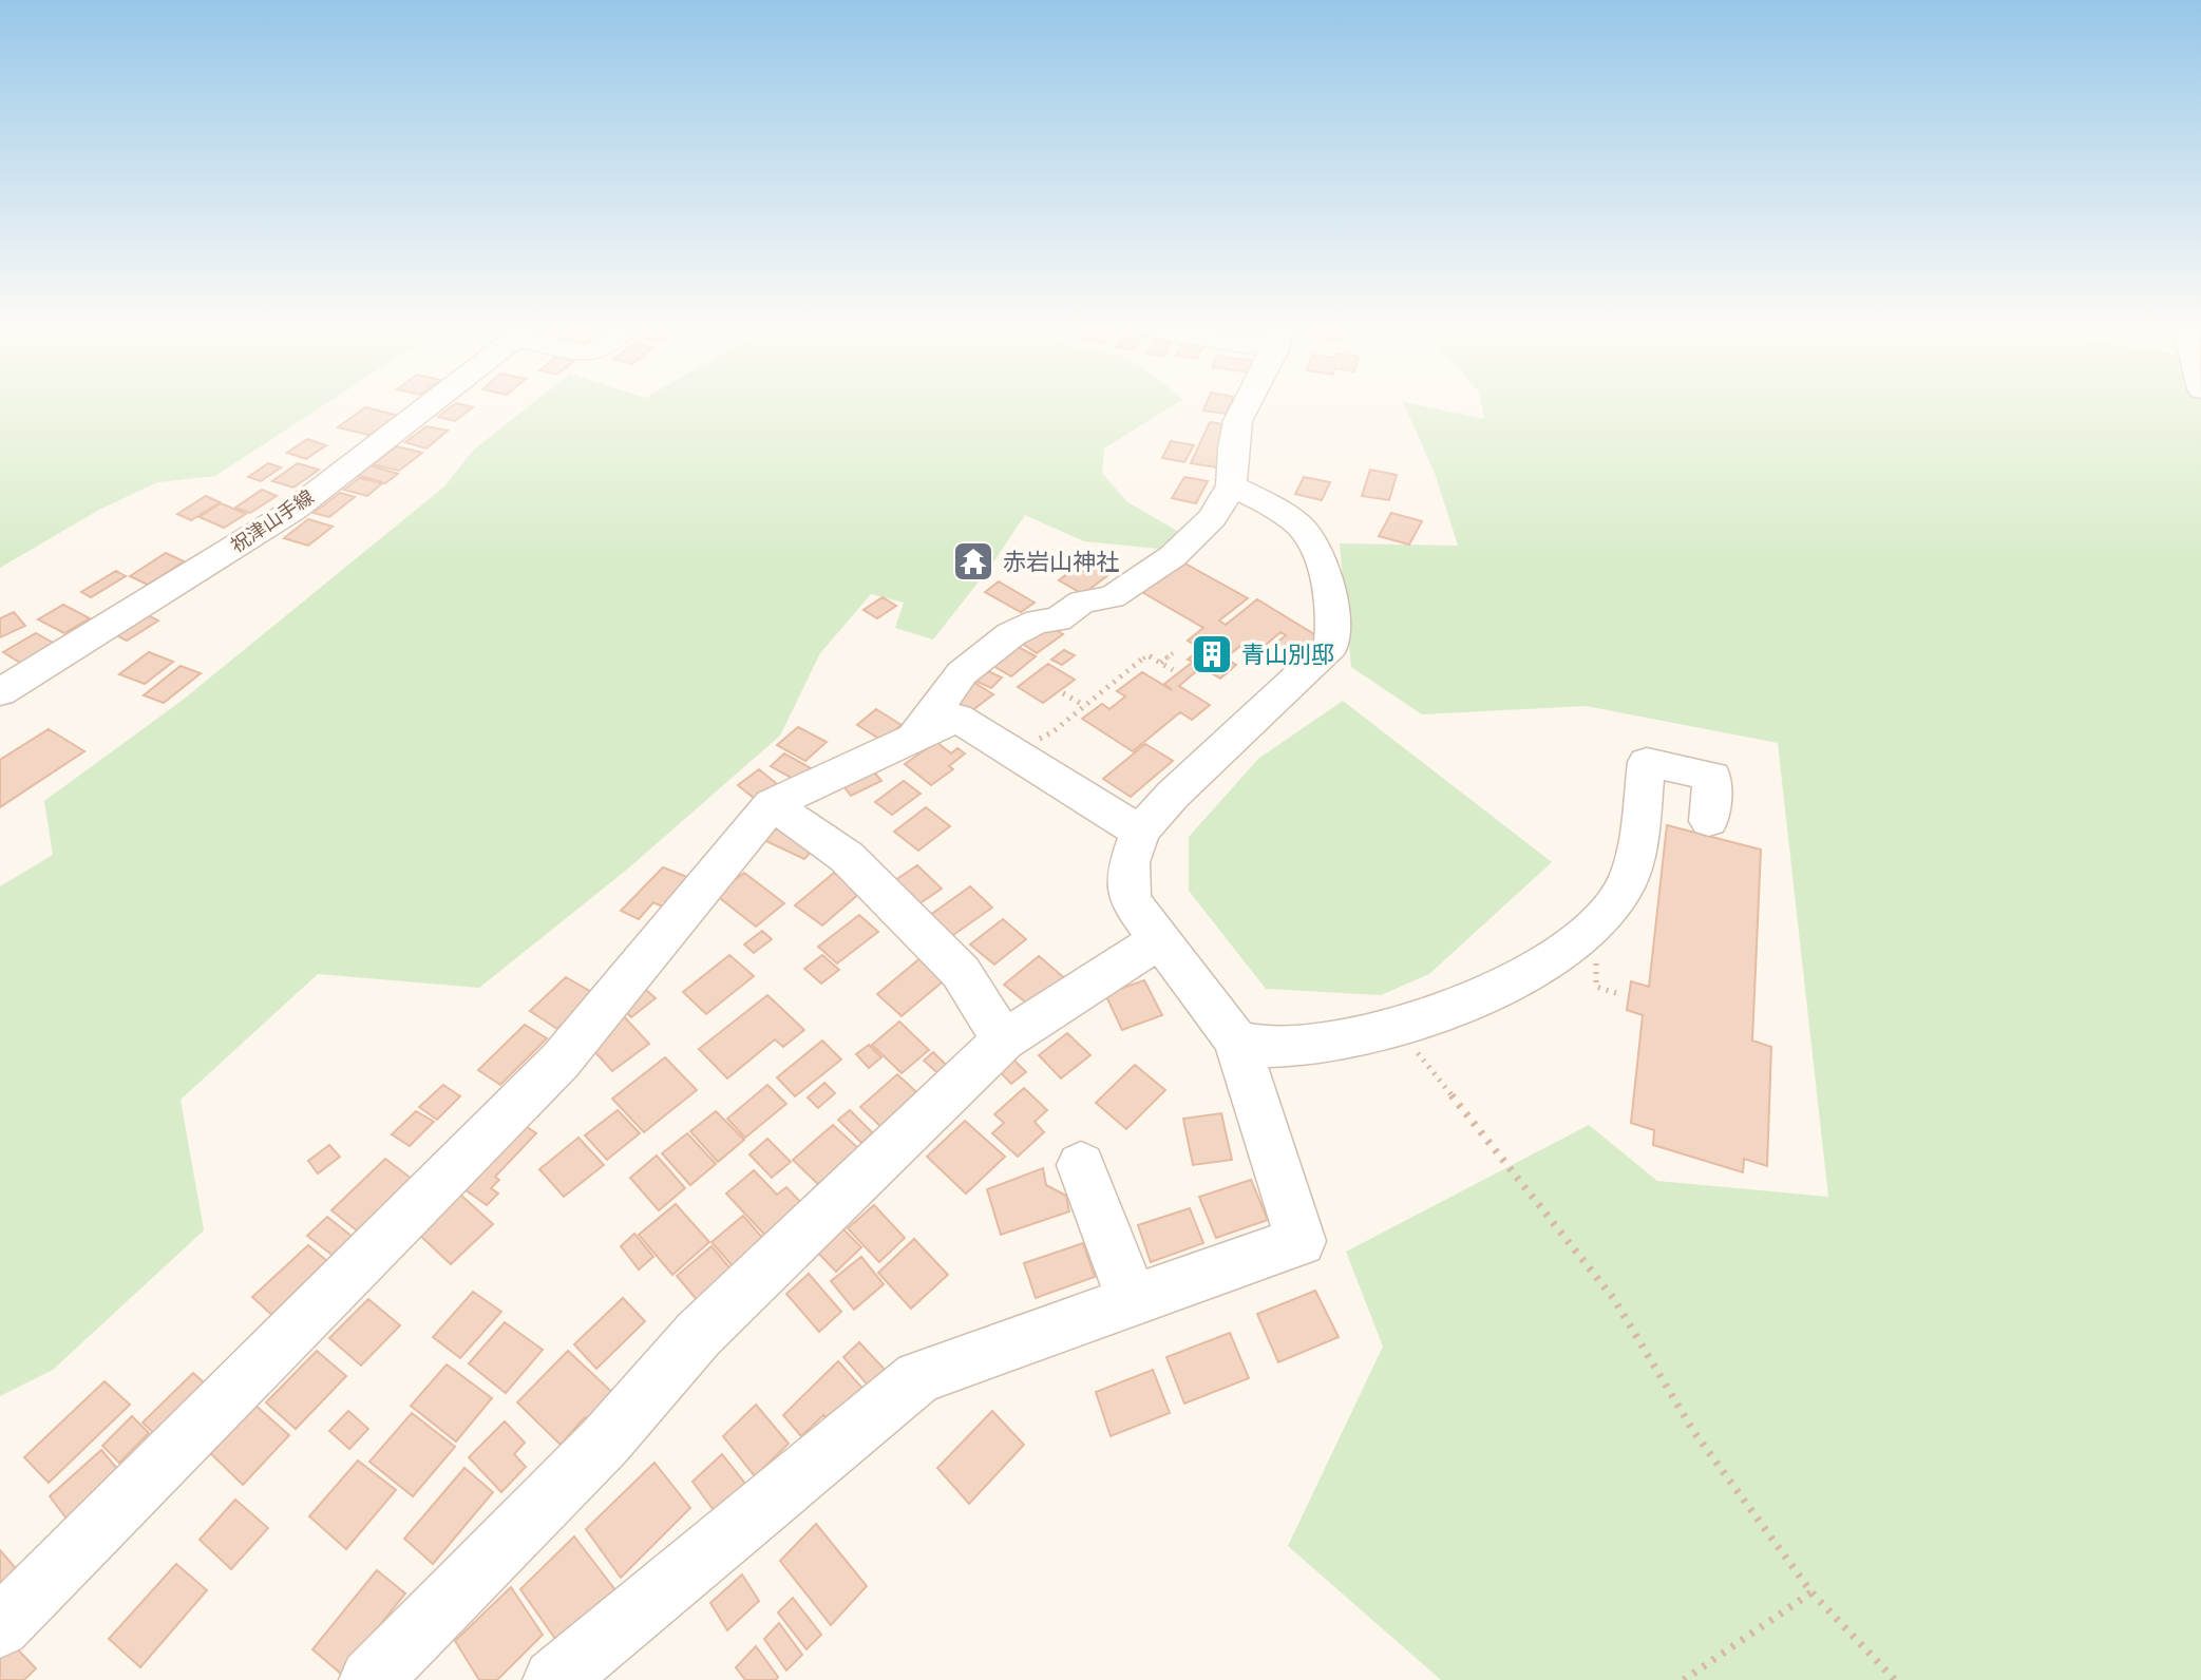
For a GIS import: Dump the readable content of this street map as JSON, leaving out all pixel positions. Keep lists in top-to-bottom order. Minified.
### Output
{"streets":{"street":["祝津山手線"]},"places":{"temple":["赤岩山神社"],"building":["青山別邸"]}}
